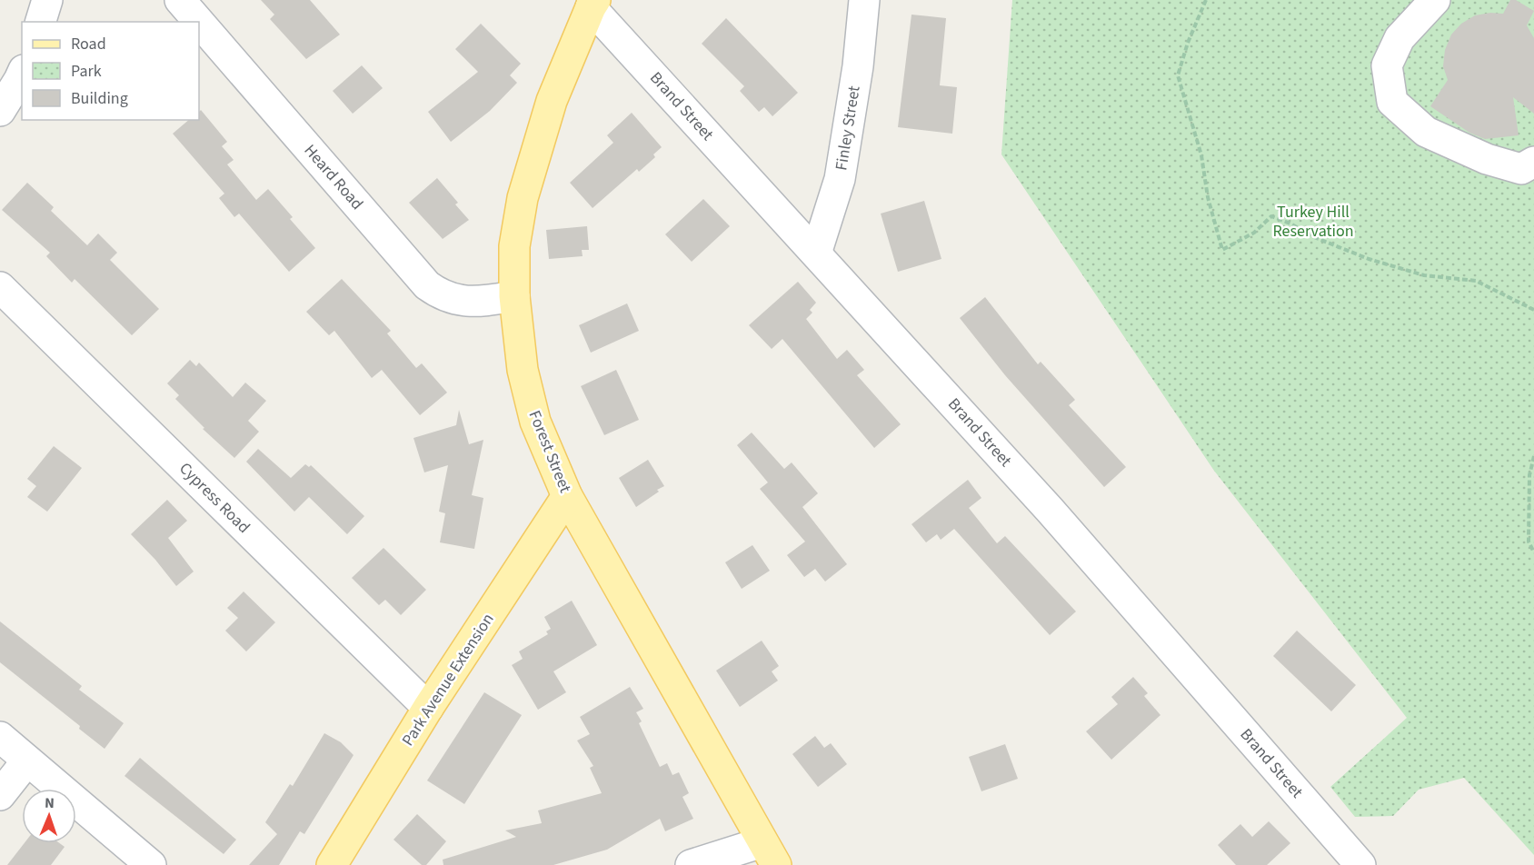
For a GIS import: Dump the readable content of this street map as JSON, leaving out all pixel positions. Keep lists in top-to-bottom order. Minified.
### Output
{"streets":{"main road":["Forest Street","Park Avenue Extension"],"street":["Brand Street","Finley Street","Heard Road","Cypress Road"]},"crossings":[["Brand Street","Finley Street"],["Brand Street","Forest Street"],["Heard Road","Forest Street"],["Forest Street","Park Avenue Extension"],["Cypress Road","Park Avenue Extension"]],"parks":["Turkey Hill Reservation"],"legend":["Road","Park","Building"],"north":"top"}
